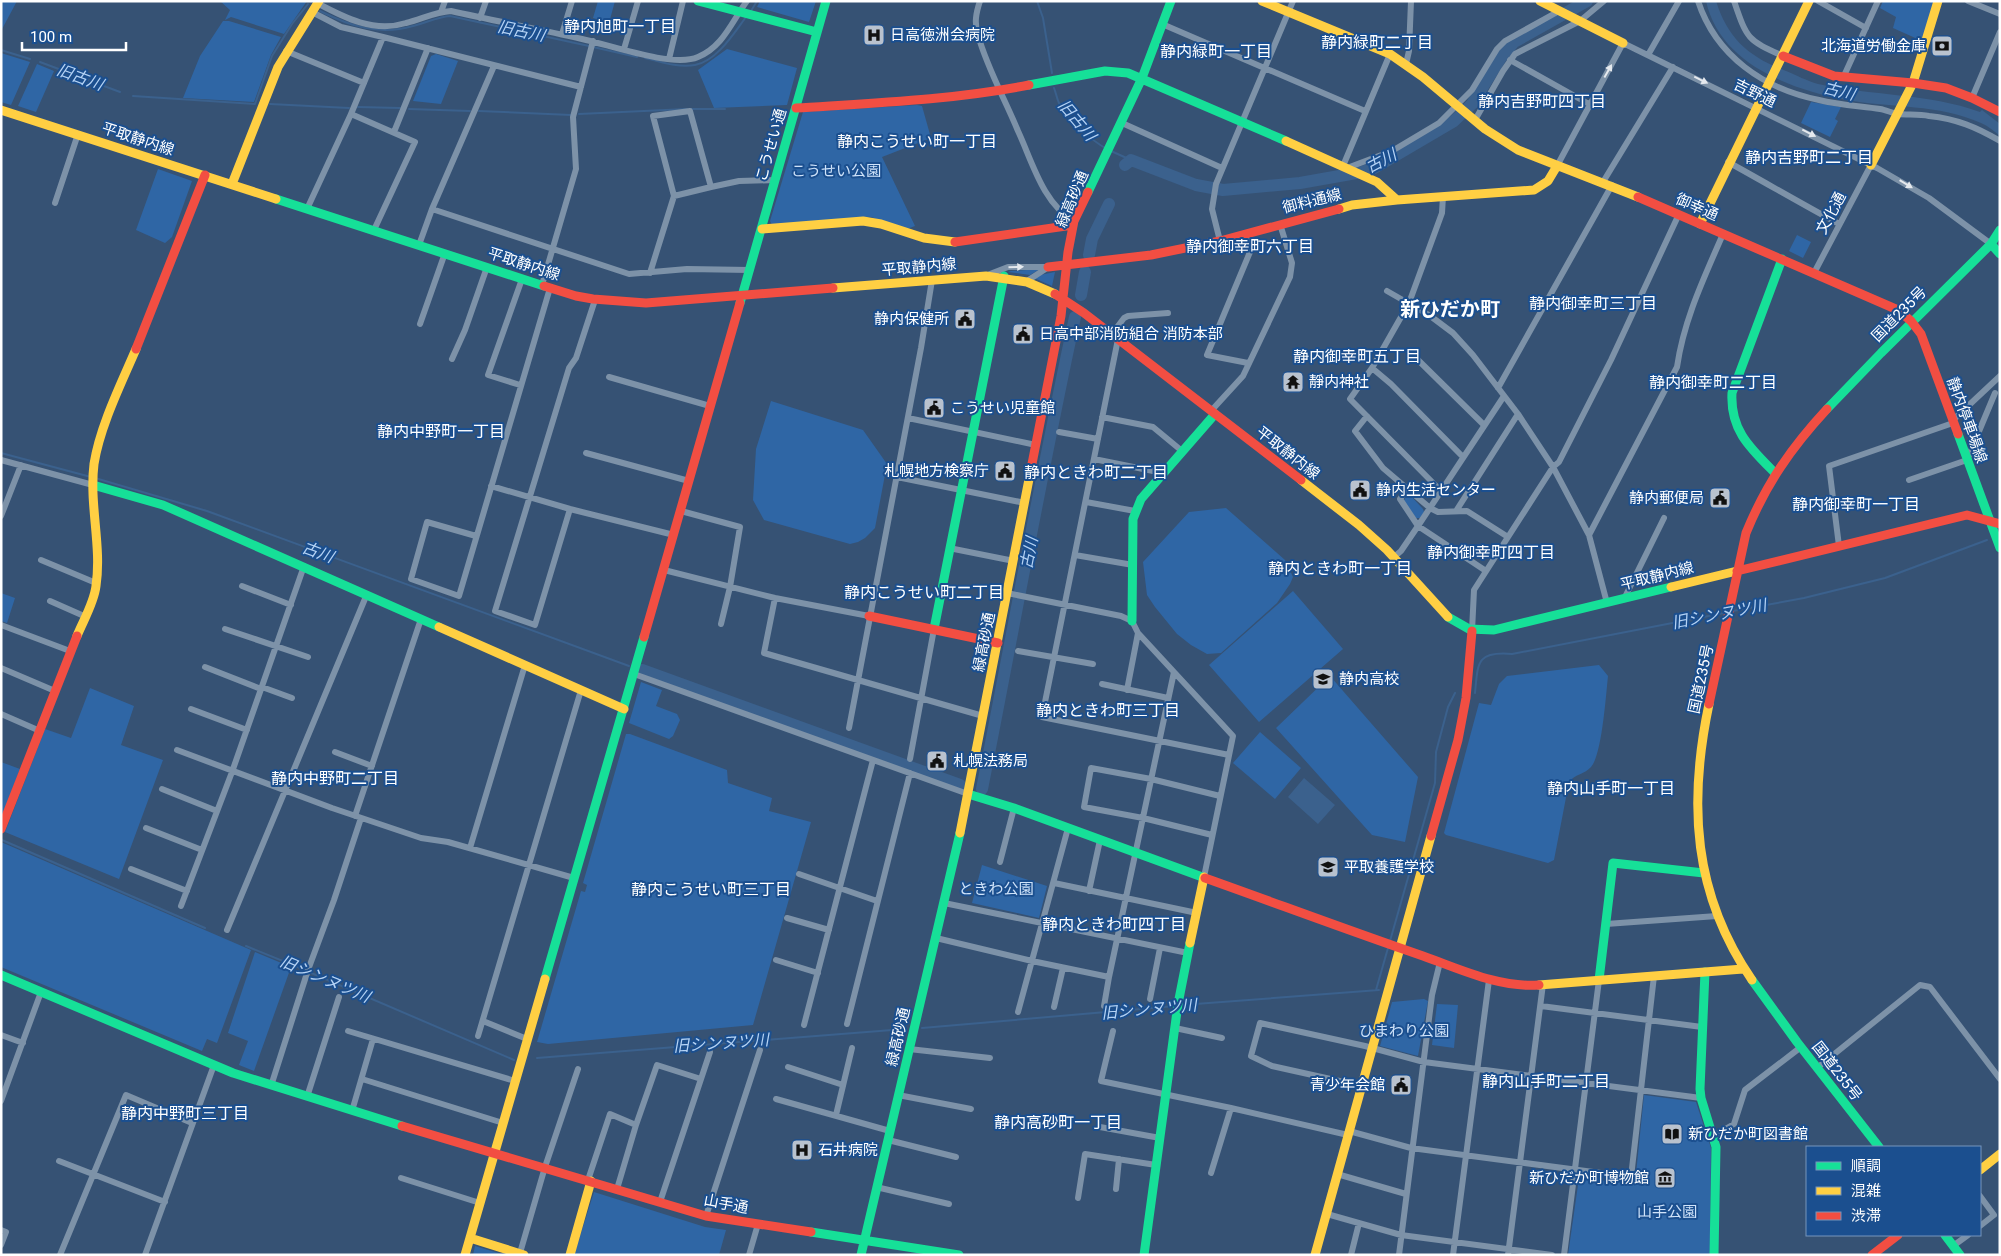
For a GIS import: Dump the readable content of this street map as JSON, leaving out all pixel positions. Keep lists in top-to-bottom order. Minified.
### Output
{"streets":{"main road":["平取静内線","こうせい通","緑高砂通","御料通線","御幸通","国道235号","静内停車場線","山手通"],"street":["吉野通","文化通"]},"crossings":[["吉野通","文化通"],["吉野通","国道235号"],["平取静内線","こうせい通"],["平取静内線","緑高砂通"],["平取静内線","国道235号"],["平取静内線","静内停車場線"],["こうせい通","山手通"],["緑高砂通","御料通線"],["緑高砂通","山手通"],["御料通線","御幸通"],["御幸通","文化通"],["御幸通","国道235号"],["御幸通","静内停車場線"],["国道235号","静内停車場線"]],"districts":["静内旭町一丁目","静内緑町二丁目","静内緑町一丁目","静内吉野町四丁目","静内こうせい町一丁目","静内吉野町二丁目","静内御幸町六丁目","静内御幸町三丁目","新ひだか町","静内御幸町五丁目","静内御幸町二丁目","静内中野町一丁目","静内ときわ町二丁目","静内御幸町一丁目","静内御幸町四丁目","静内ときわ町一丁目","静内こうせい町二丁目","静内ときわ町三丁目","静内中野町二丁目","静内山手町一丁目","静内こうせい町三丁目","静内ときわ町四丁目","静内山手町二丁目","静内中野町三丁目","静内高砂町一丁目"],"water":["旧古川","古川","旧シンヌツ川"],"parks":["こうせい公園","ときわ公園","ひまわり公園","山手公園"],"places":{"hospital":["日高徳洲会病院","石井病院"],"bank":["北海道労働金庫"],"public building":["静内保健所","日高中部消防組合 消防本部","こうせい児童館","札幌地方検察庁","静内生活センター","静内郵便局","札幌法務局","青少年会館"],"temple":["靜内神社"],"school or university":["静内高校","平取養護学校"],"library":["新ひだか町図書館"],"museum":["新ひだか町博物館"]},"legend":["順調","混雑","渋滞"],"scale_bar":"100 m"}
